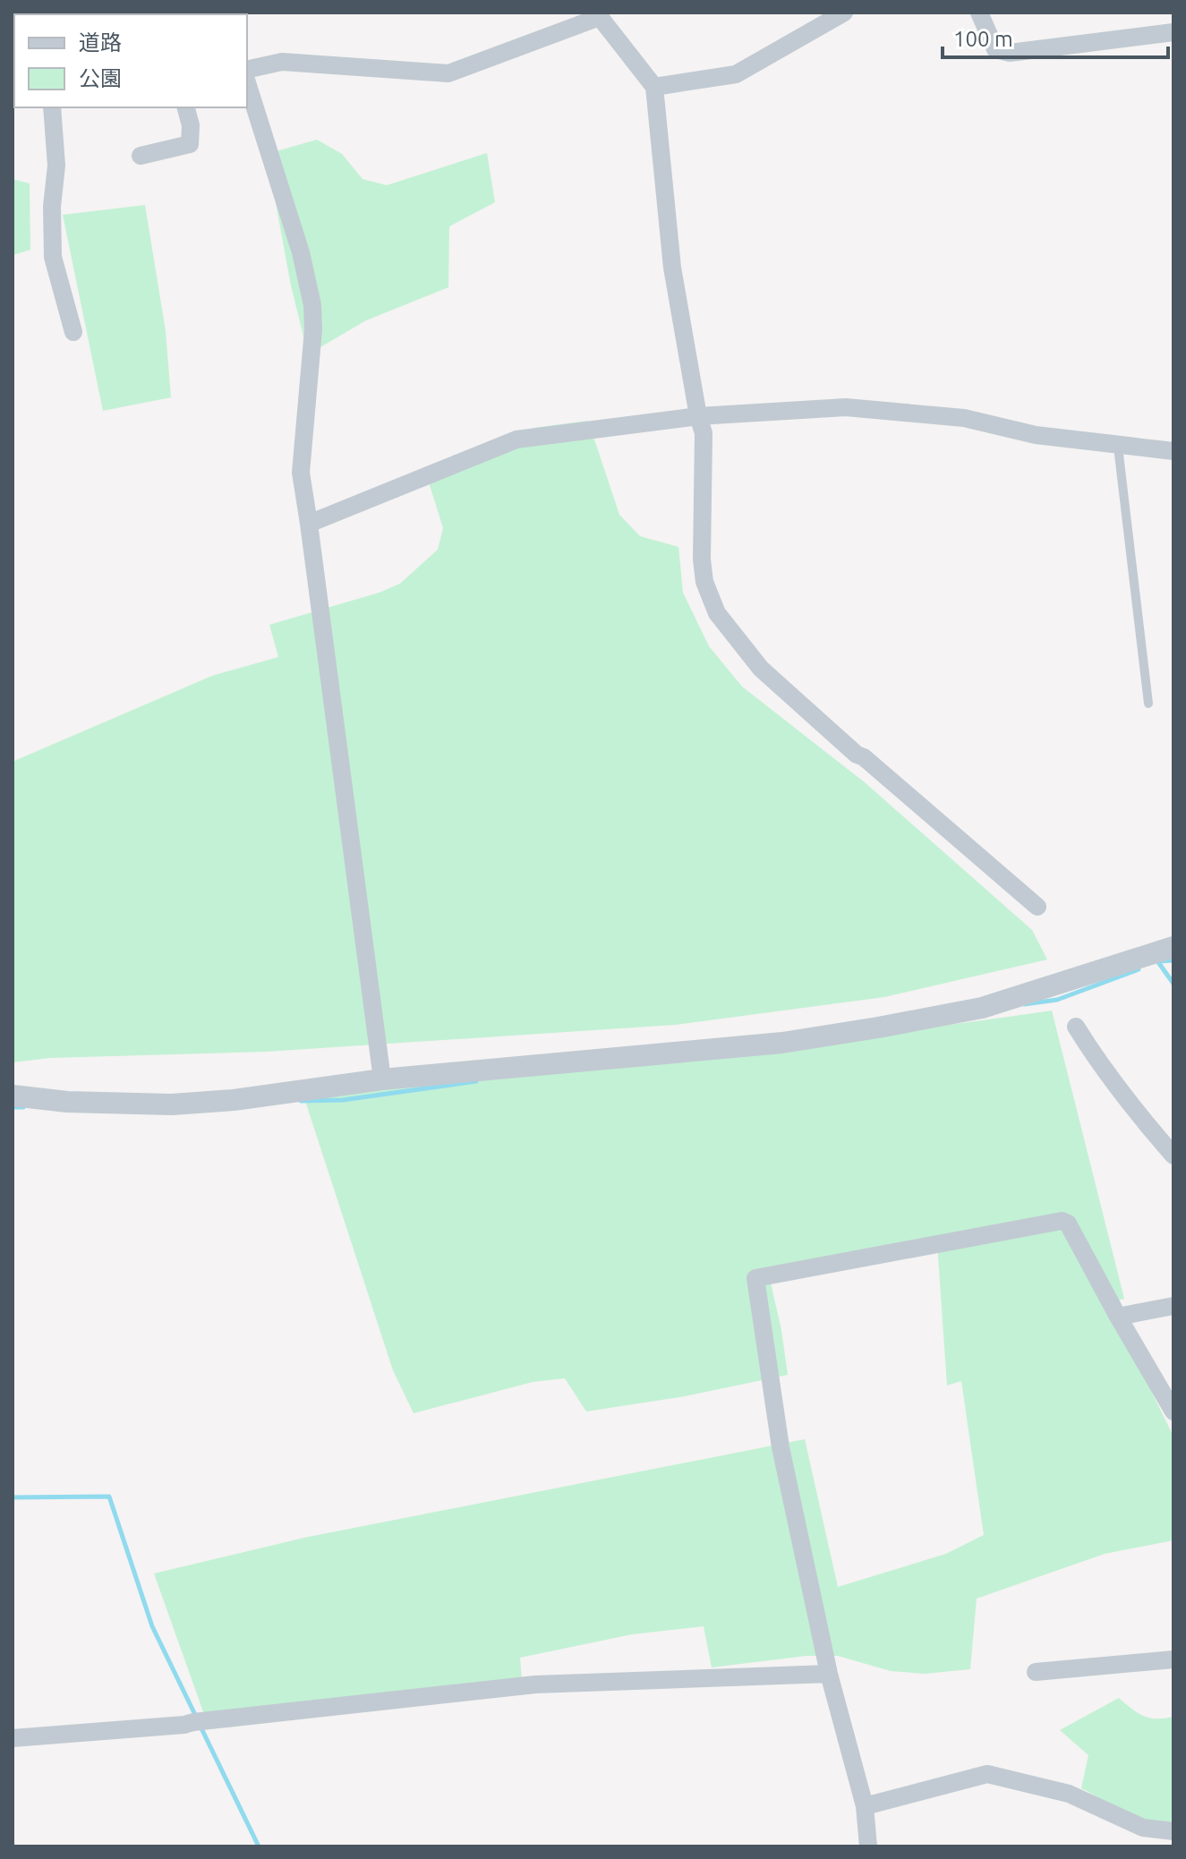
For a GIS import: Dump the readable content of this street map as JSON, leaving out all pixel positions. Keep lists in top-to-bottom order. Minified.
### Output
{"legend":["道路","公園"],"scale_bar":"100 m"}
